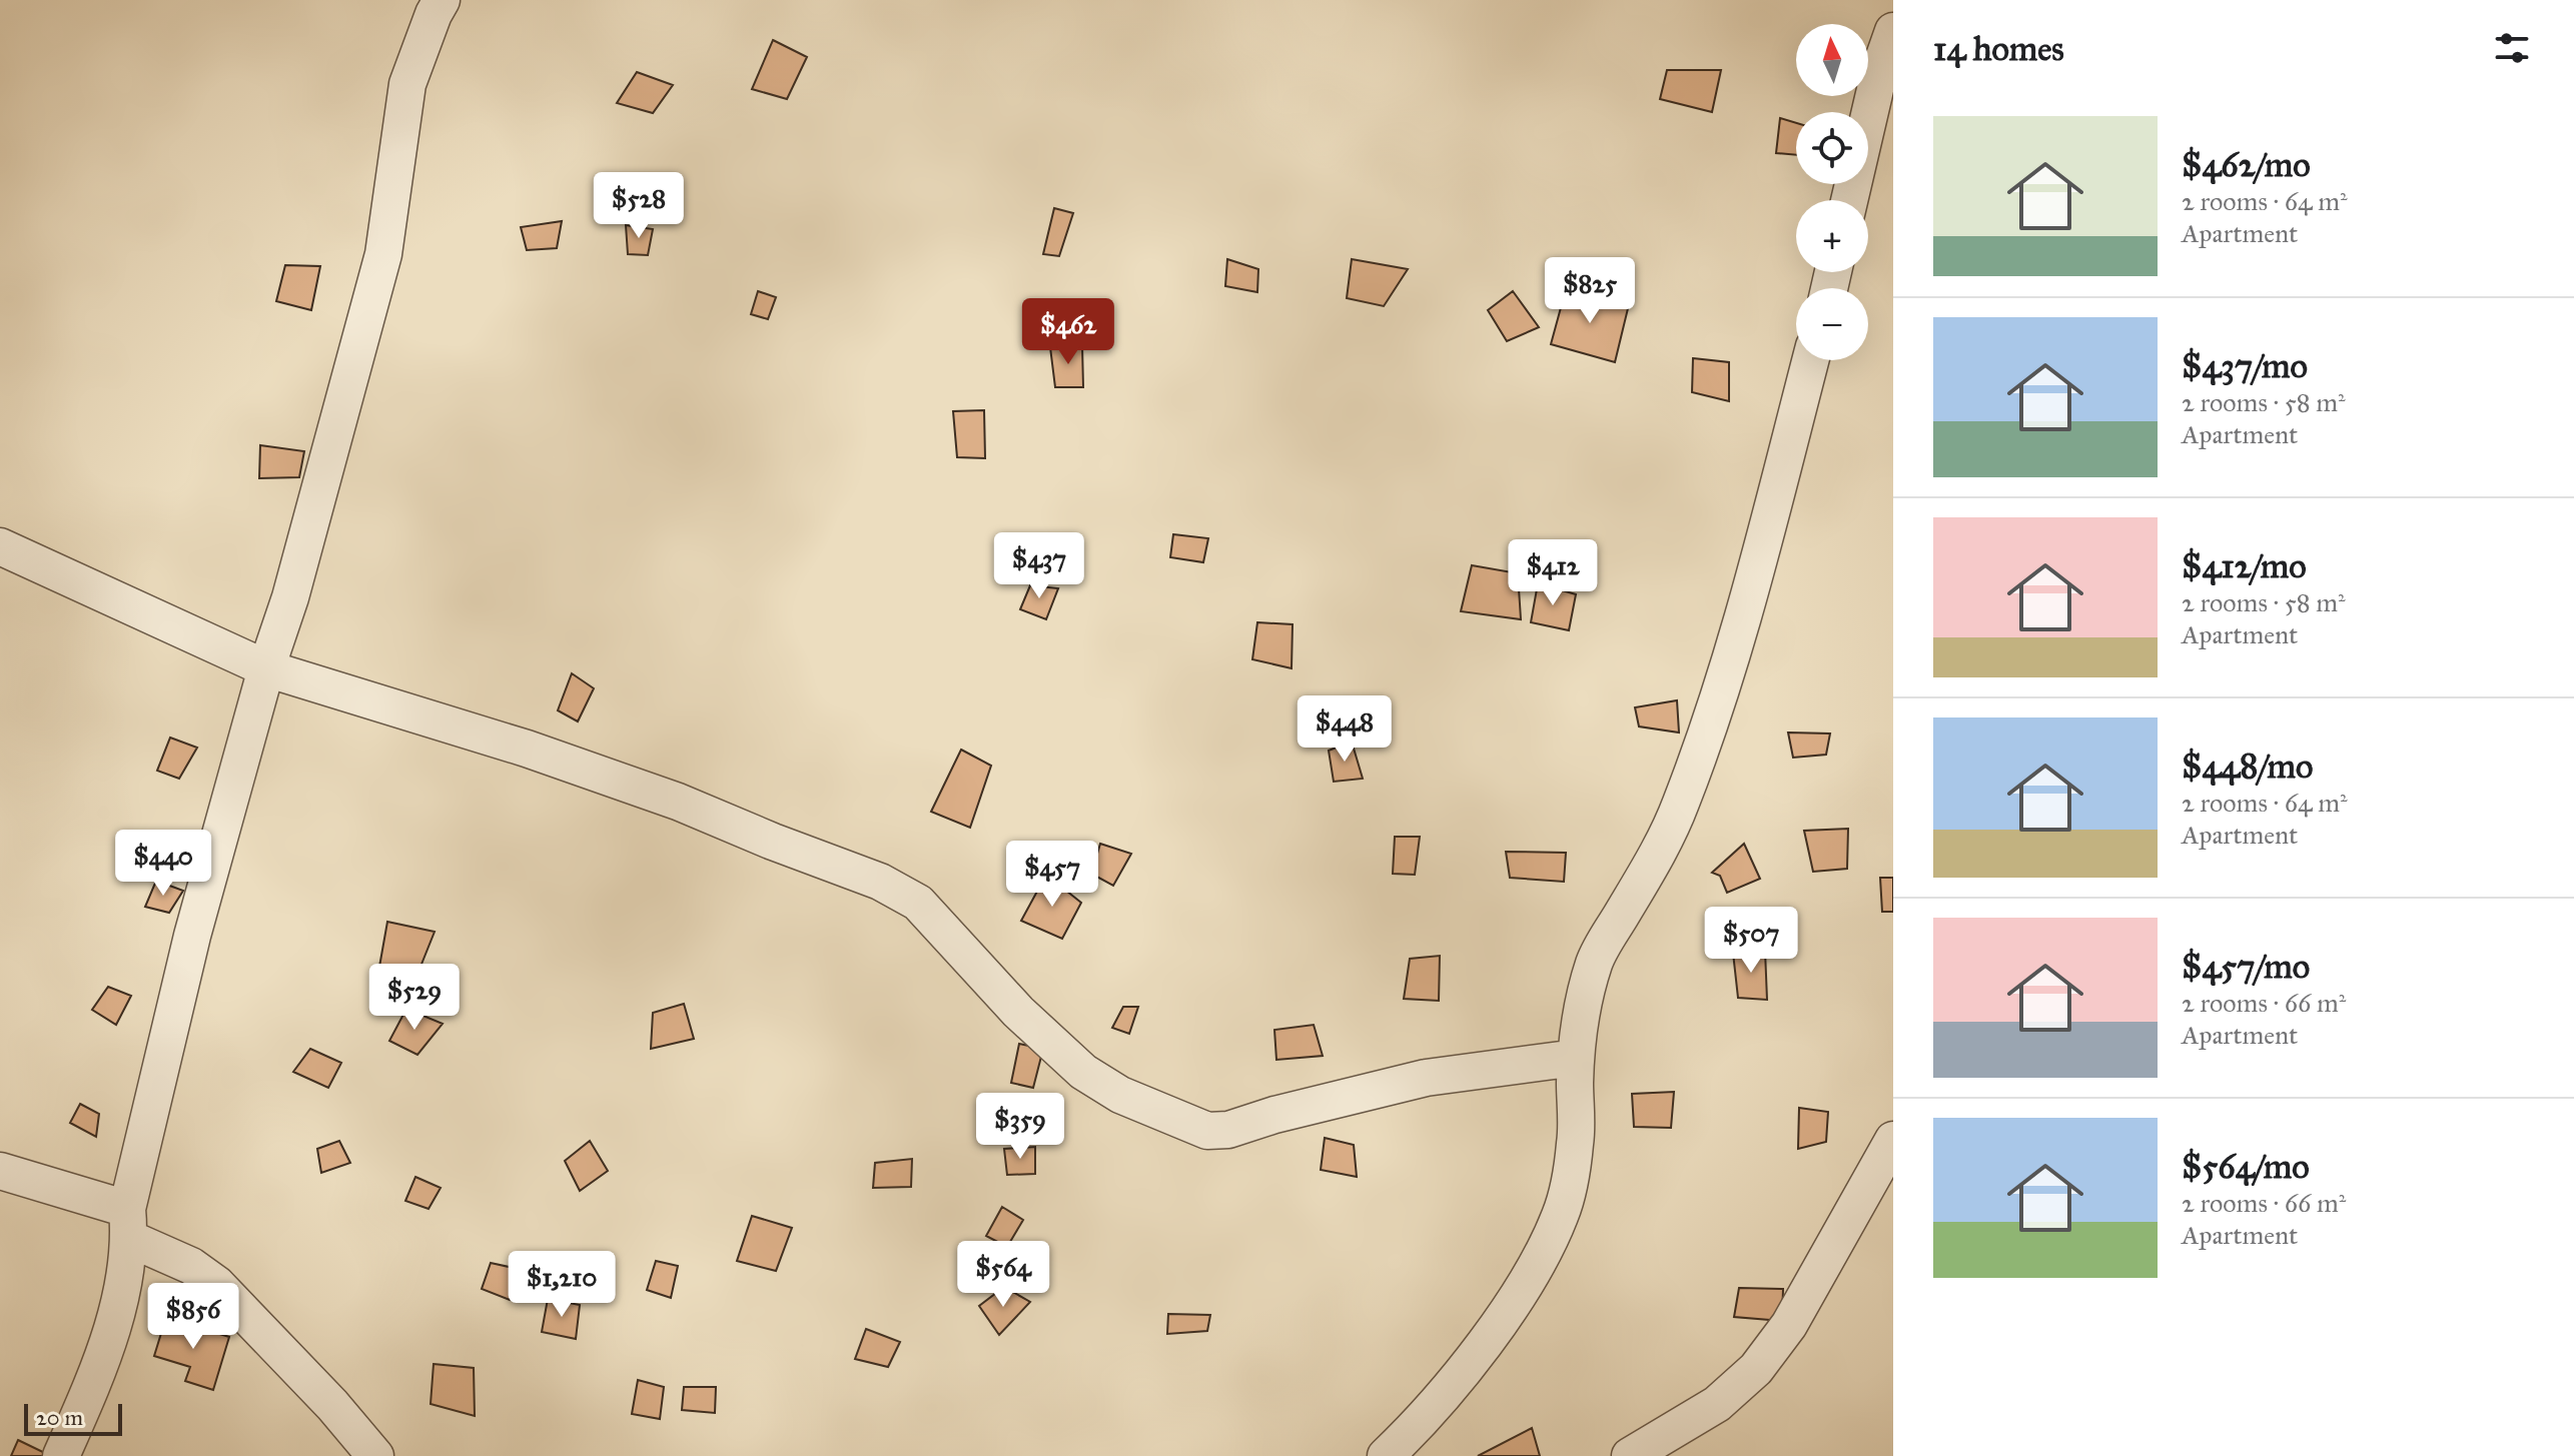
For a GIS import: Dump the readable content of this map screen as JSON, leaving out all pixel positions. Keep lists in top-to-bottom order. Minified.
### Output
{"scale_bar":"20 m","north":"top","page":{"heading":"14 homes","map_buttons":["+","−"],"list":[{"name":"$462/mo","note":"2 rooms · 64 m² · Apartment"},{"name":"$437/mo","note":"2 rooms · 58 m² · Apartment"},{"name":"$412/mo","note":"2 rooms · 58 m² · Apartment"},{"name":"$448/mo","note":"2 rooms · 64 m² · Apartment"},{"name":"$457/mo","note":"2 rooms · 66 m² · Apartment"},{"name":"$564/mo","note":"2 rooms · 66 m² · Apartment"}],"price":["$528","$825","$462","$437","$412","$448","$440","$457","$507","$529","$359","$564","$1,210","$856"],"scale":"20 m"}}
